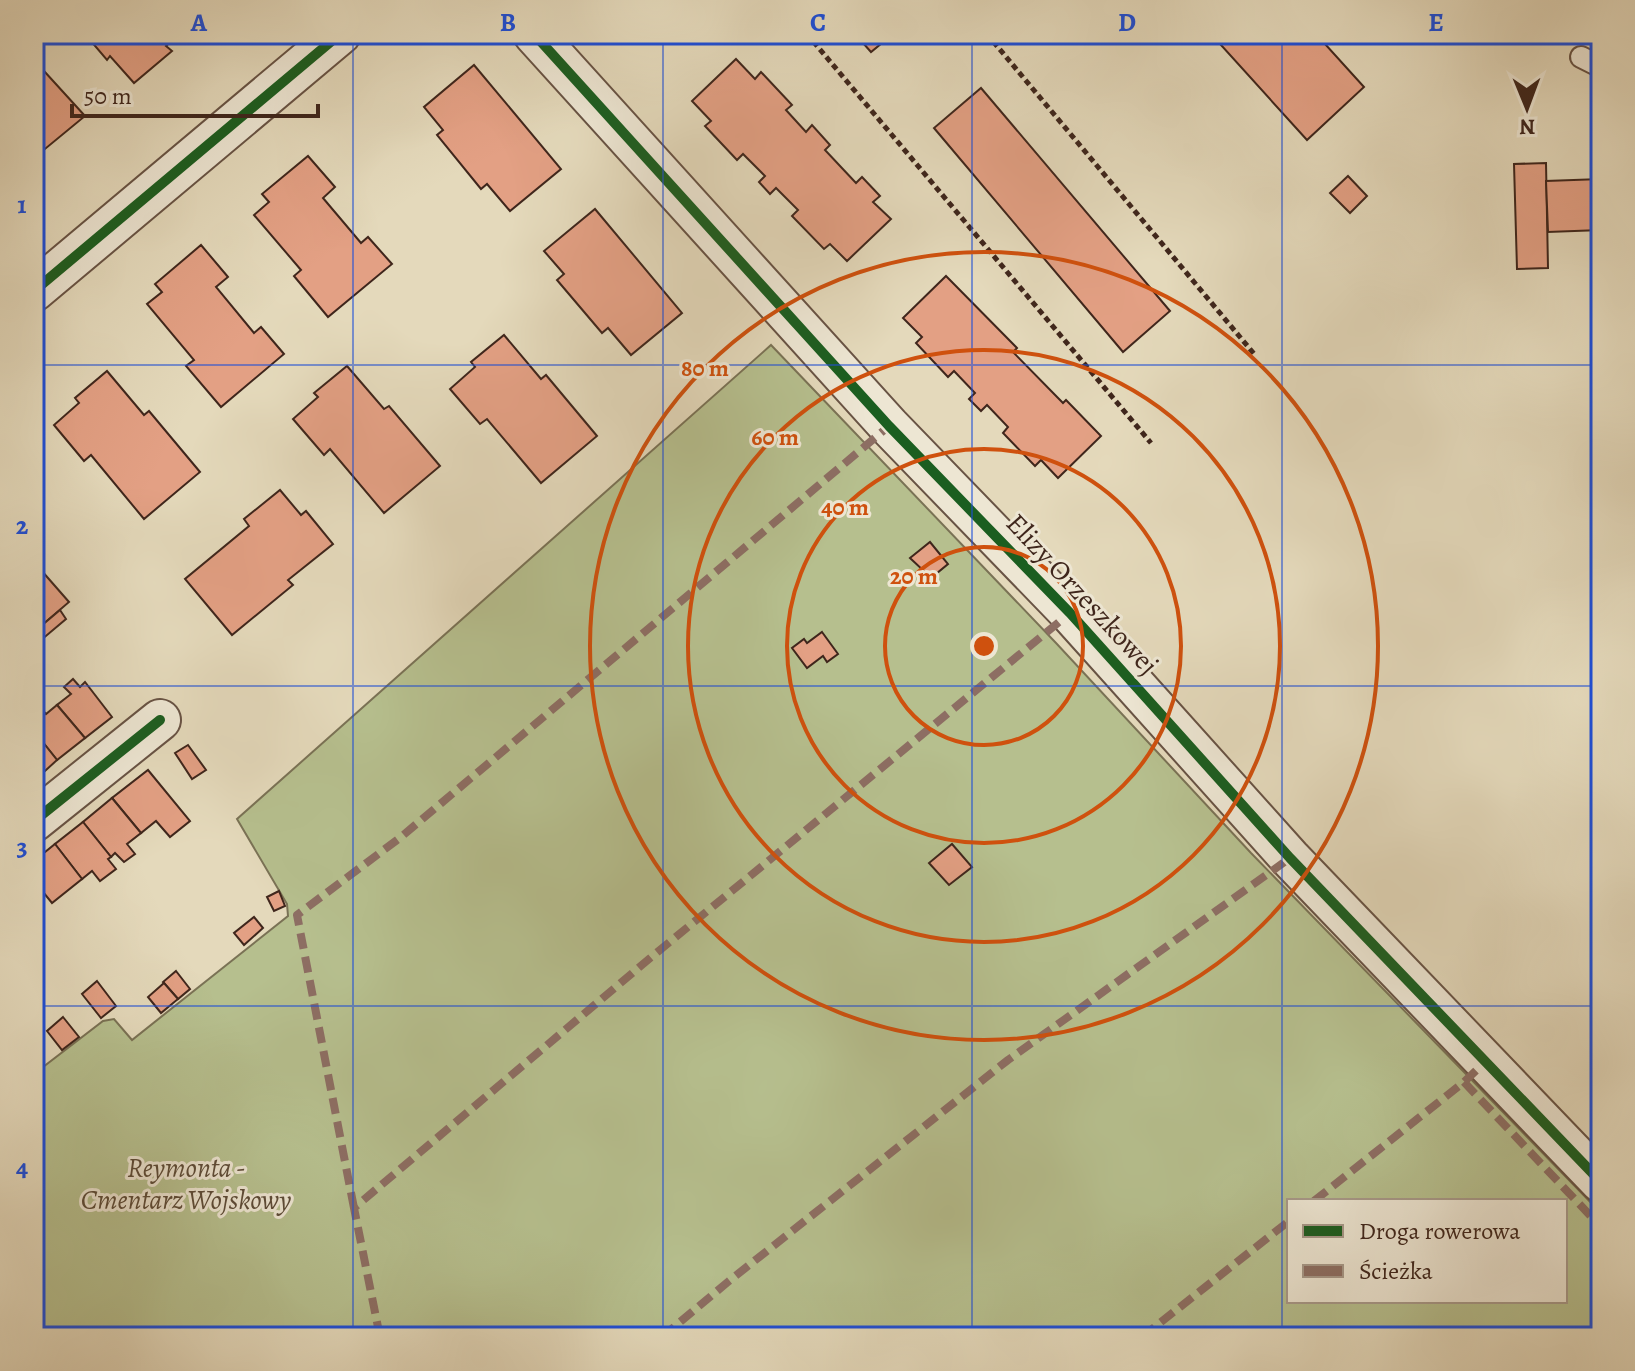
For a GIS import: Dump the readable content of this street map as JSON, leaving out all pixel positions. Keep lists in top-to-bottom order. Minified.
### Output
{"streets":{"street":["Elizy Orzeszkowej"]},"parks":["Reymonta - Cmentarz Wojskowy"],"legend":["Droga rowerowa","Ścieżka"],"scale_bar":"50 m","north":"bottom","grid":{"columns":["A","B","C","D","E"],"rows":["1","2","3","4"]},"rings":["80 m","60 m","40 m","20 m"]}
